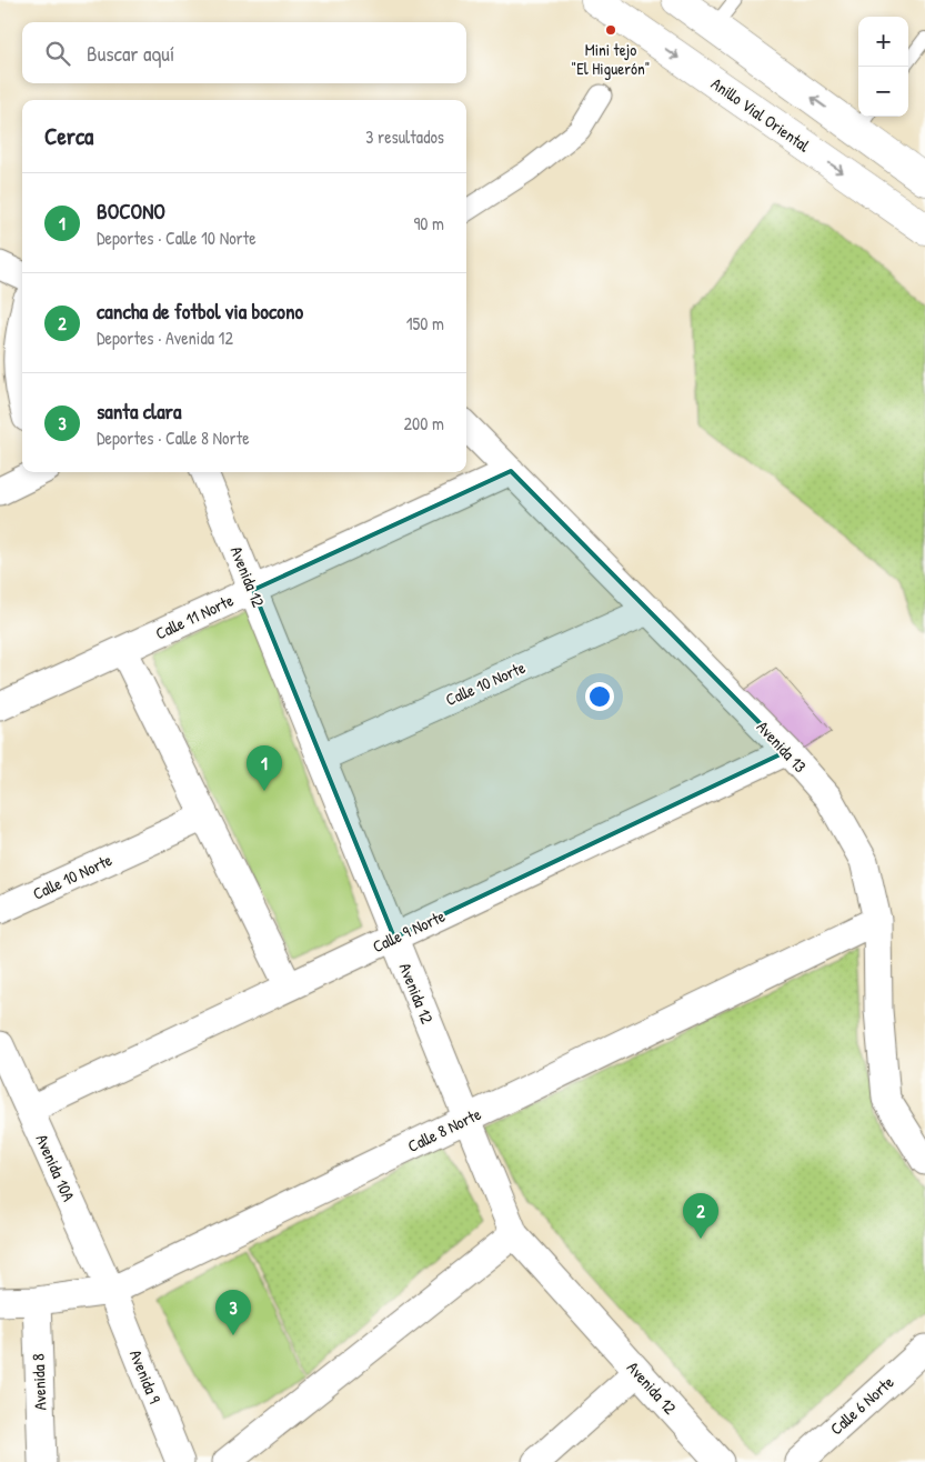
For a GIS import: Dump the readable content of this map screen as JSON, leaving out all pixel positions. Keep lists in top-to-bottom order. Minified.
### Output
{"streets":{"highway":["Anillo Vial Oriental"],"street":["Avenida 12","Calle 11 Norte","Calle 10 Norte","Avenida 13","Calle 9 Norte","Calle 8 Norte","Avenida 10A","Avenida 9","Avenida 8","Calle 6 Norte"]},"crossings":[["Avenida 12","Calle 11 Norte"],["Avenida 12","Calle 10 Norte"],["Avenida 12","Calle 9 Norte"],["Avenida 12","Calle 8 Norte"],["Calle 11 Norte","Avenida 13"],["Calle 10 Norte","Avenida 13"],["Avenida 13","Calle 9 Norte"],["Avenida 13","Calle 8 Norte"],["Calle 9 Norte","Avenida 10A"],["Calle 8 Norte","Avenida 10A"],["Calle 8 Norte","Avenida 9"],["Calle 8 Norte","Avenida 8"],["Avenida 10A","Avenida 9"]],"places":["Mini tejo \"El Higuerón\""],"page":{"map_buttons":["+","−"],"search":"Buscar aquí","heading":["Cerca","3 resultados"],"list":[{"mark":"1","name":"BOCONO","note":"Deportes · Calle 10 Norte","value":"90 m"},{"mark":"2","name":"cancha de fotbol via bocono","note":"Deportes · Avenida 12","value":"150 m"},{"mark":"3","name":"santa clara","note":"Deportes · Calle 8 Norte","value":"200 m"}],"pins":["1","2","3"]}}
